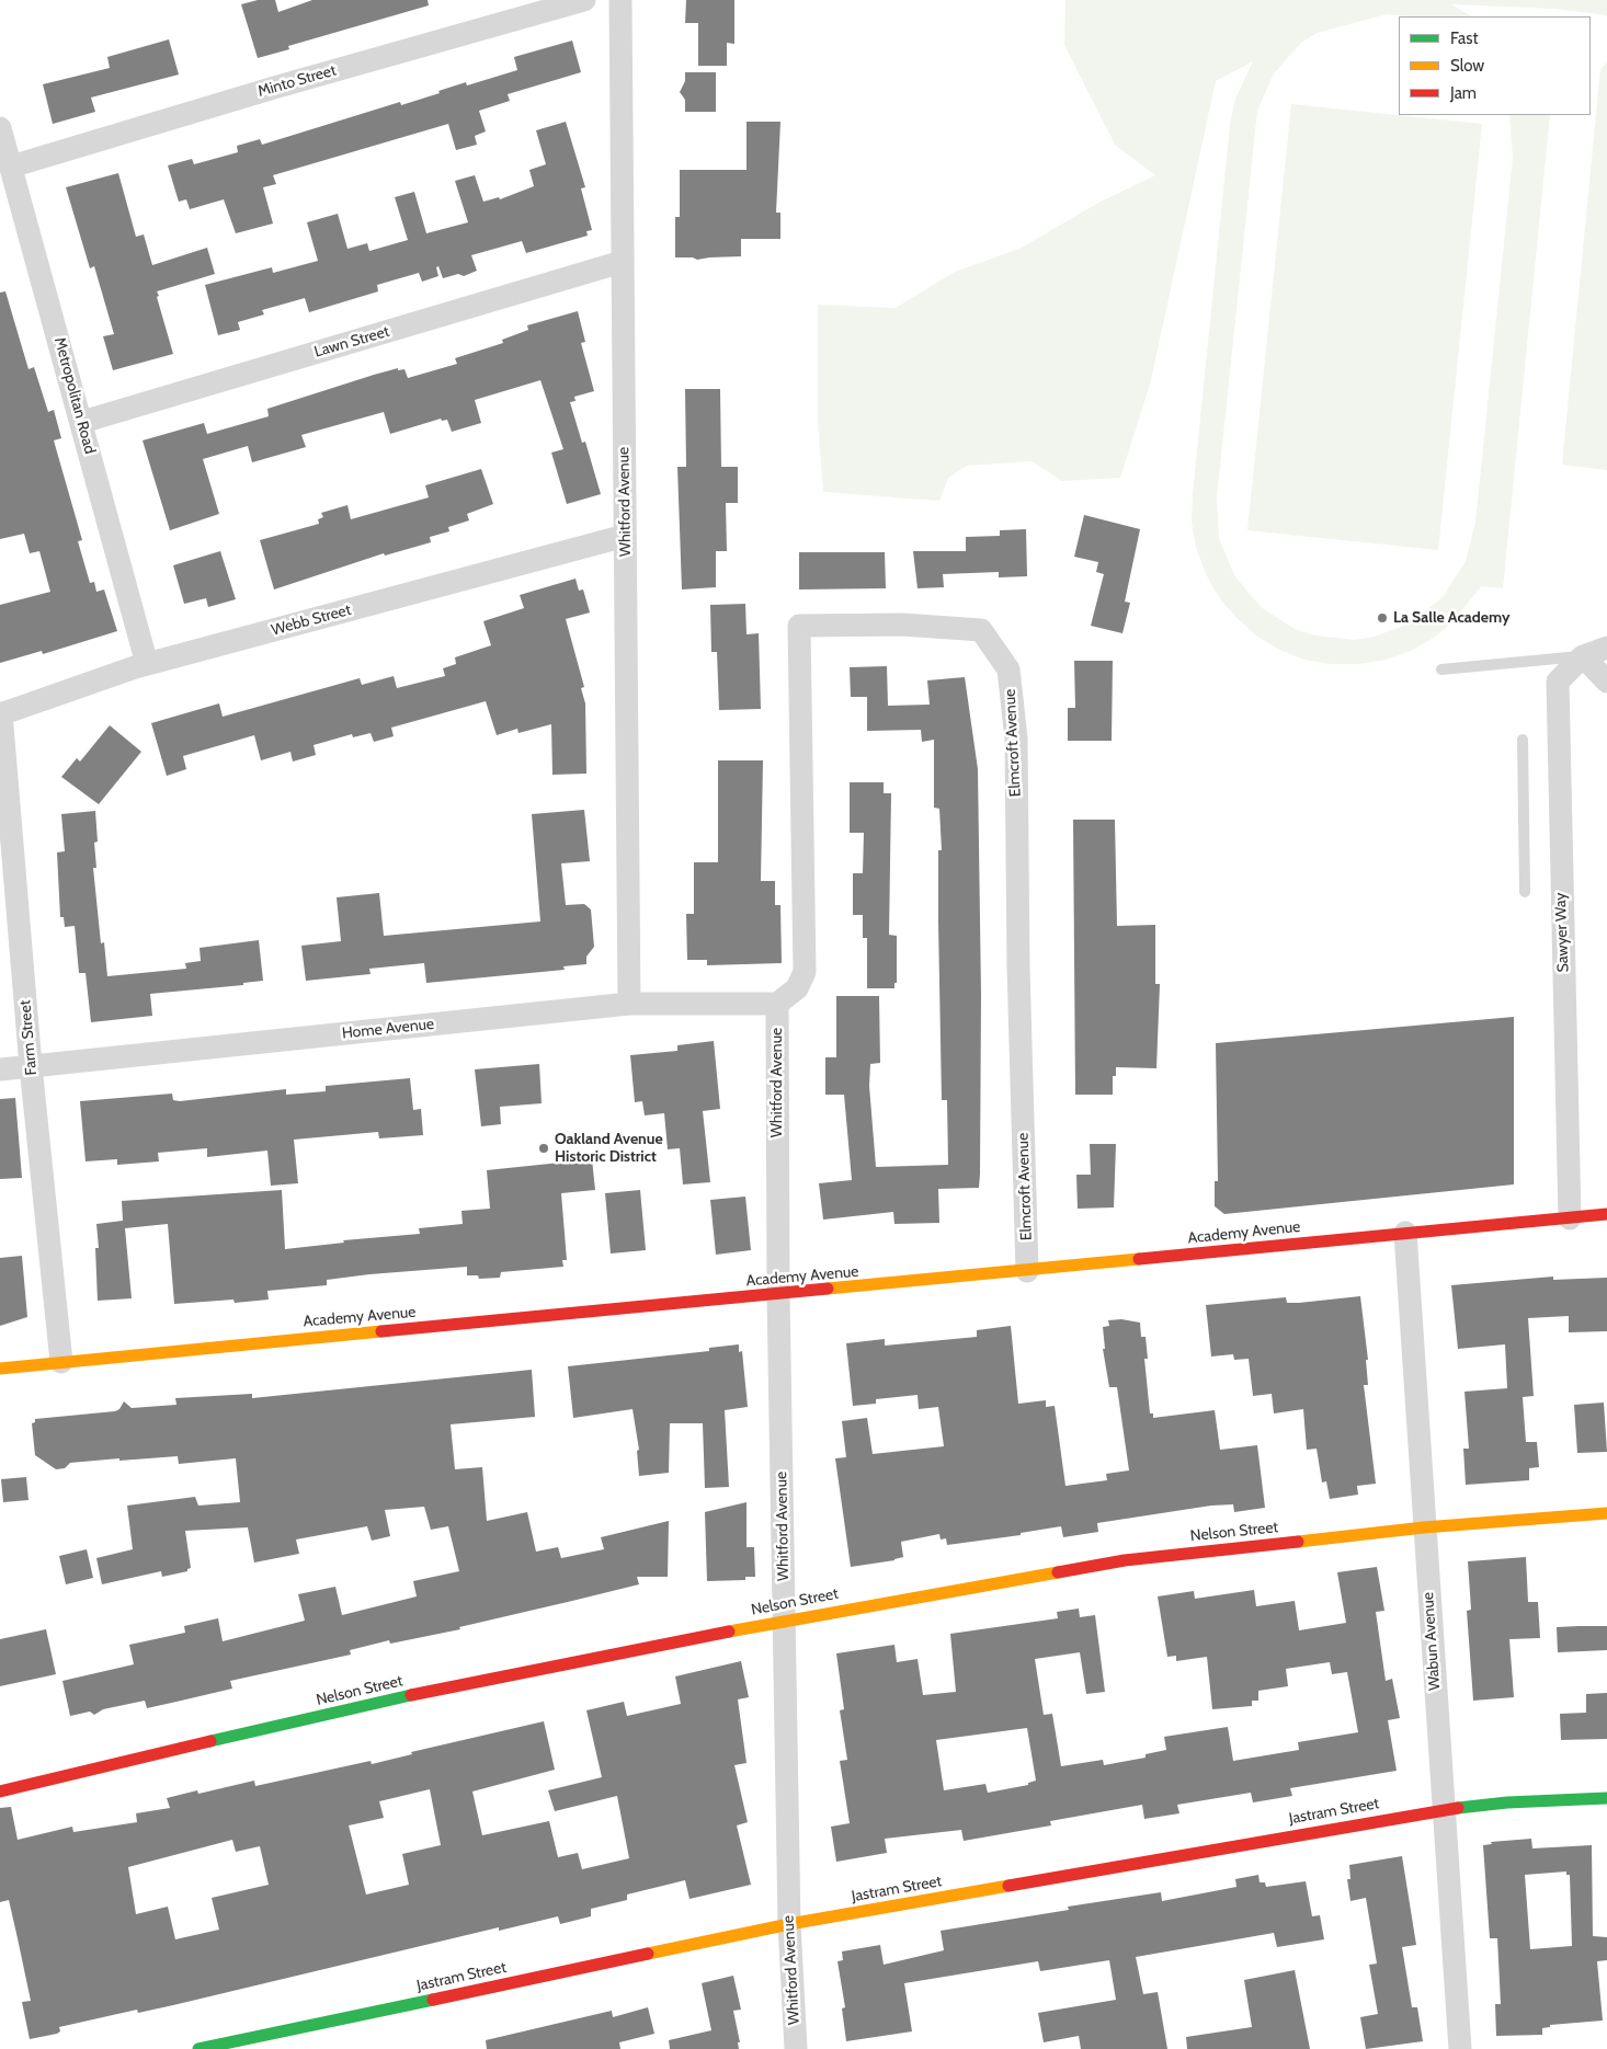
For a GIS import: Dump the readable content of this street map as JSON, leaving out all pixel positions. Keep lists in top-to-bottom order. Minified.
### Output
{"streets":{"street":["Minto Street","Lawn Street","Metropolitan Road","Whitford Avenue","Webb Street","Elmcroft Avenue","Sawyer Way","Home Avenue","Farm Street","Academy Avenue","Nelson Street","Wabun Avenue","Jastram Street"]},"crossings":[["Minto Street","Metropolitan Road"],["Lawn Street","Metropolitan Road"],["Lawn Street","Whitford Avenue"],["Metropolitan Road","Webb Street"],["Whitford Avenue","Webb Street"],["Whitford Avenue","Elmcroft Avenue"],["Whitford Avenue","Home Avenue"],["Whitford Avenue","Academy Avenue"],["Whitford Avenue","Nelson Street"],["Whitford Avenue","Jastram Street"],["Webb Street","Farm Street"],["Elmcroft Avenue","Home Avenue"],["Elmcroft Avenue","Academy Avenue"],["Sawyer Way","Academy Avenue"],["Home Avenue","Farm Street"],["Farm Street","Academy Avenue"],["Academy Avenue","Wabun Avenue"],["Nelson Street","Wabun Avenue"],["Wabun Avenue","Jastram Street"]],"places":["La Salle Academy","Oakland Avenue Historic District"],"legend":["Fast","Slow","Jam"]}
